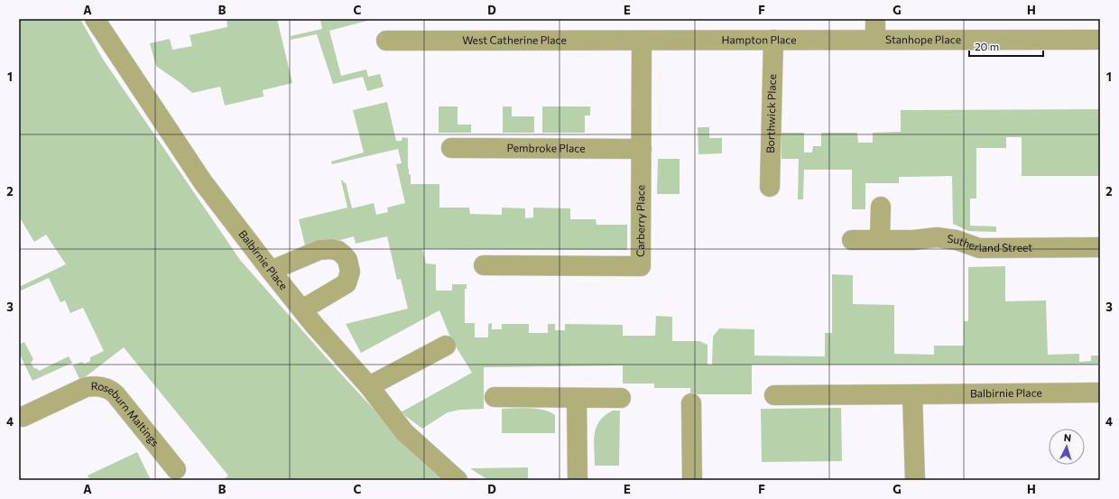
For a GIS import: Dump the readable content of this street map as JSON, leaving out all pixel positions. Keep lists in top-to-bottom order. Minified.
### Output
{"streets":{"street":["Hampton Place","Stanhope Place","West Catherine Place","Borthwick Place","Pembroke Place","Carberry Place","Sutherland Street","Balbirnie Place","Roseburn Maltings"]},"crossings":[["Hampton Place","Stanhope Place"],["Hampton Place","West Catherine Place"],["Hampton Place","Borthwick Place"],["Hampton Place","Carberry Place"],["West Catherine Place","Carberry Place"],["Pembroke Place","Carberry Place"]],"scale_bar":"20 m","north":"top","grid":{"columns":["A","B","C","D","E","F","G","H"],"rows":["1","2","3","4"]}}
